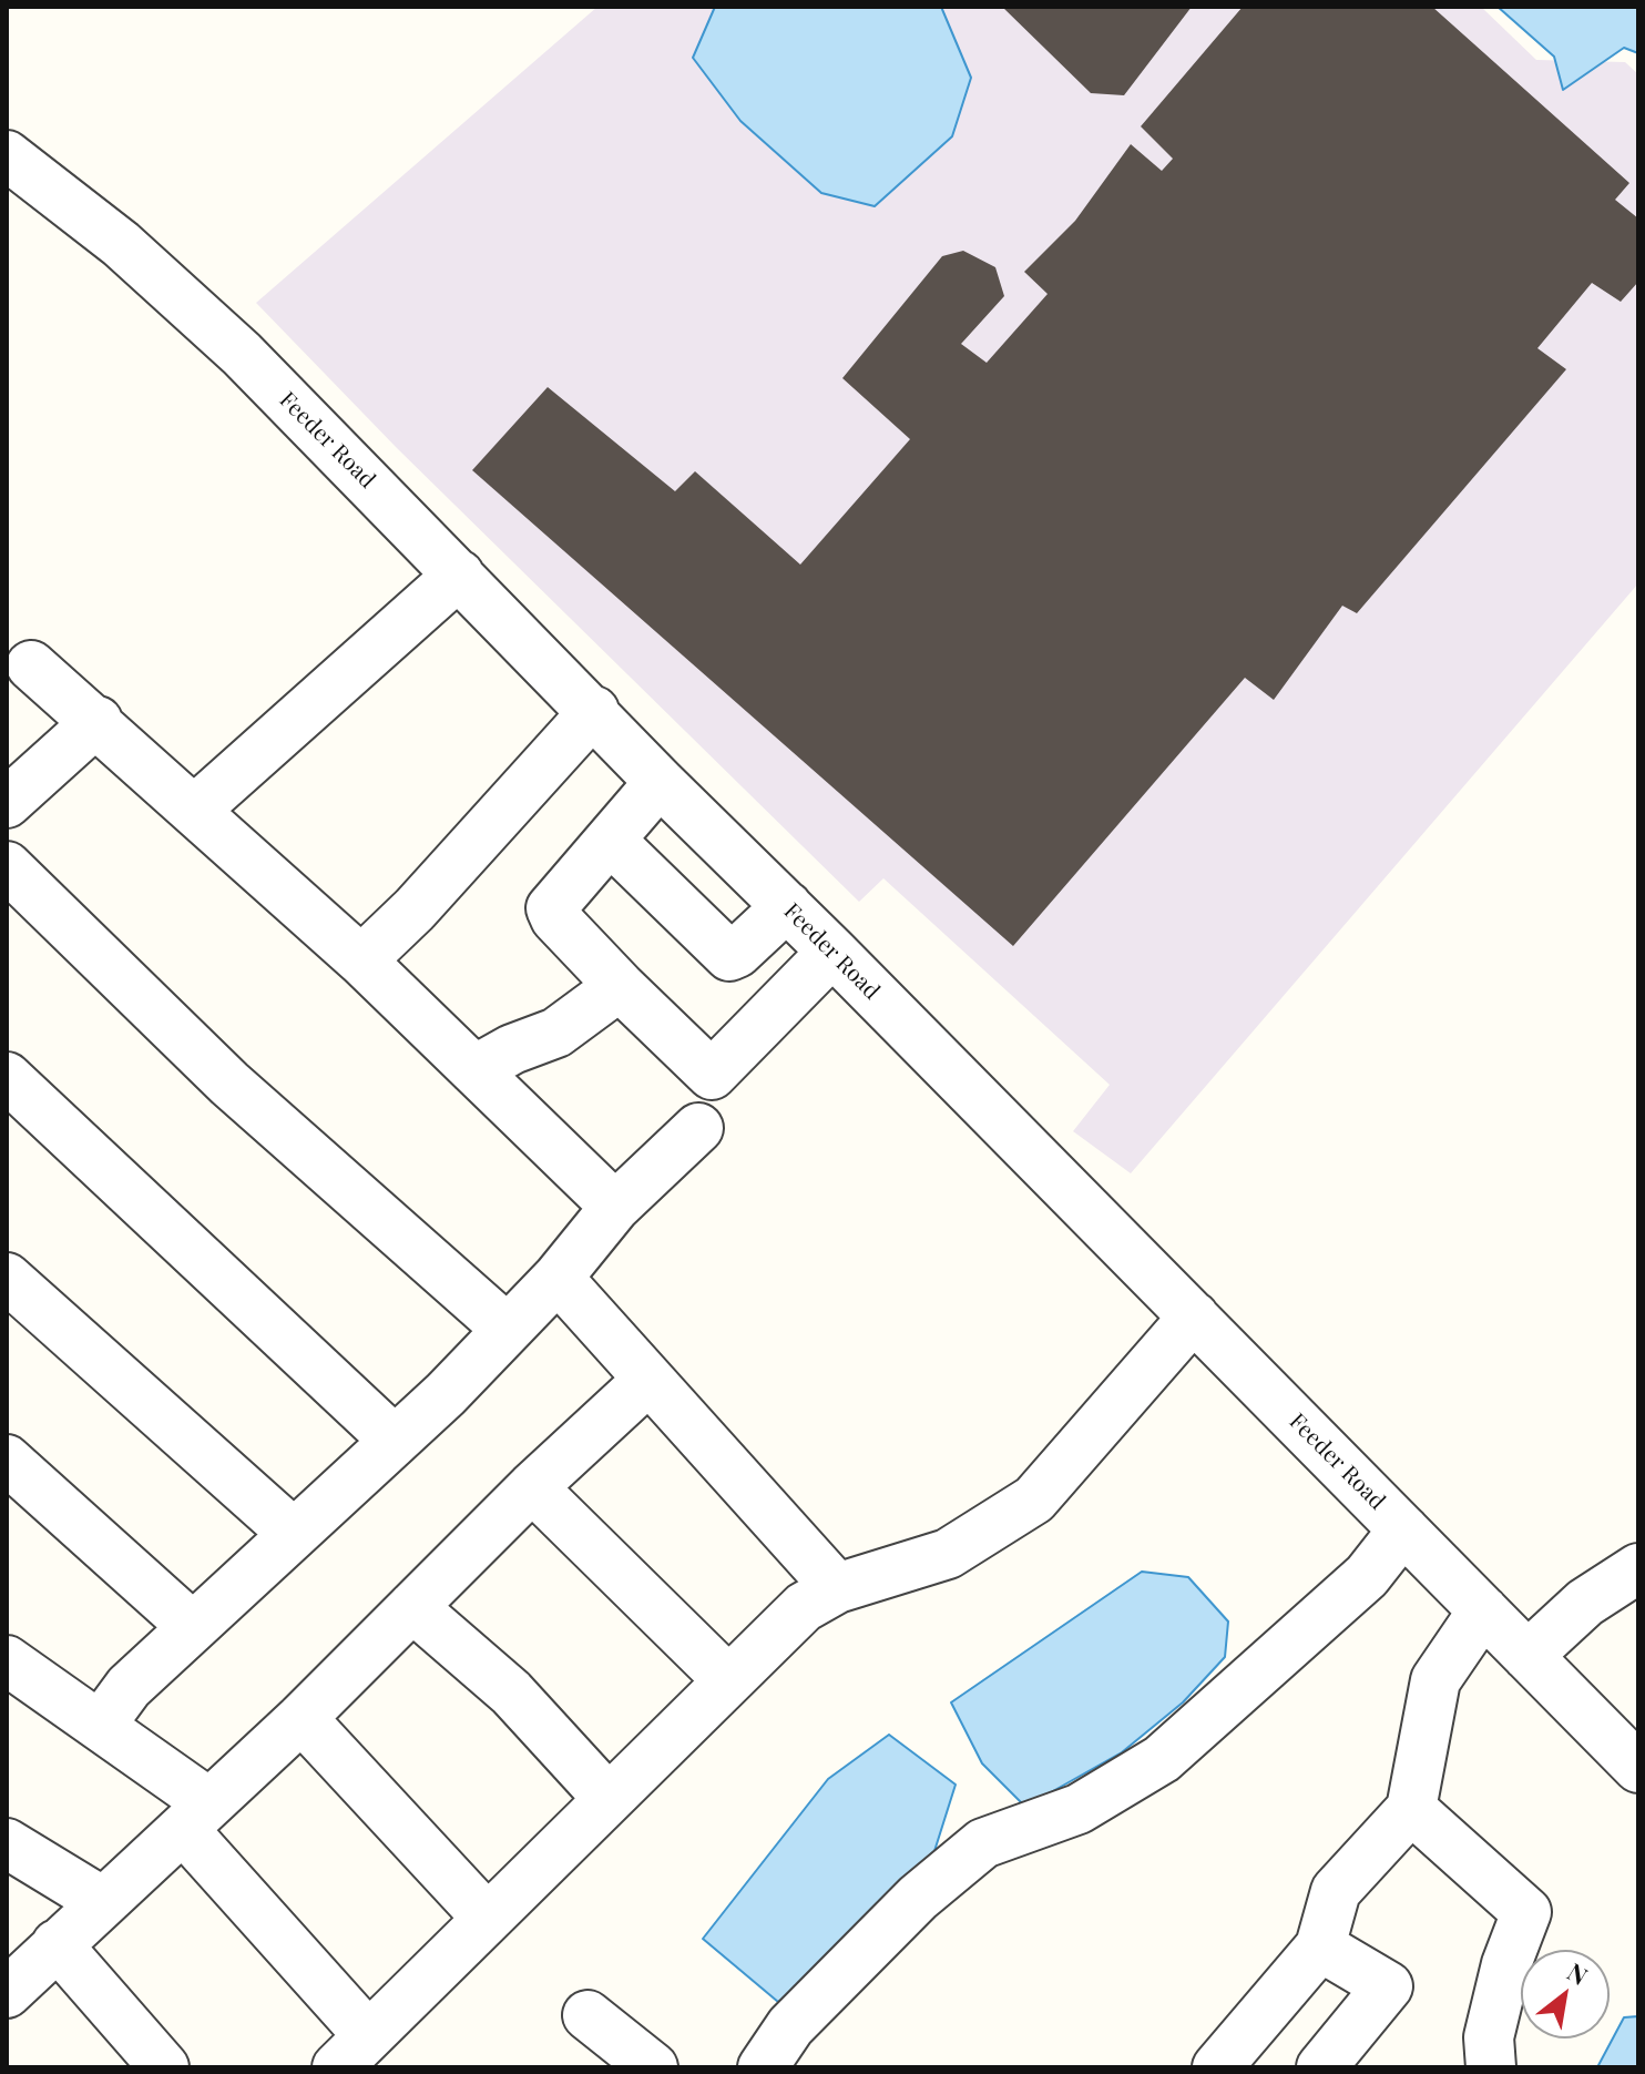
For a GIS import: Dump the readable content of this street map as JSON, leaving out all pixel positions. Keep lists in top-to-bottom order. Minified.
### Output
{"streets":{"street":["Feeder Road"]},"north":"top right"}
